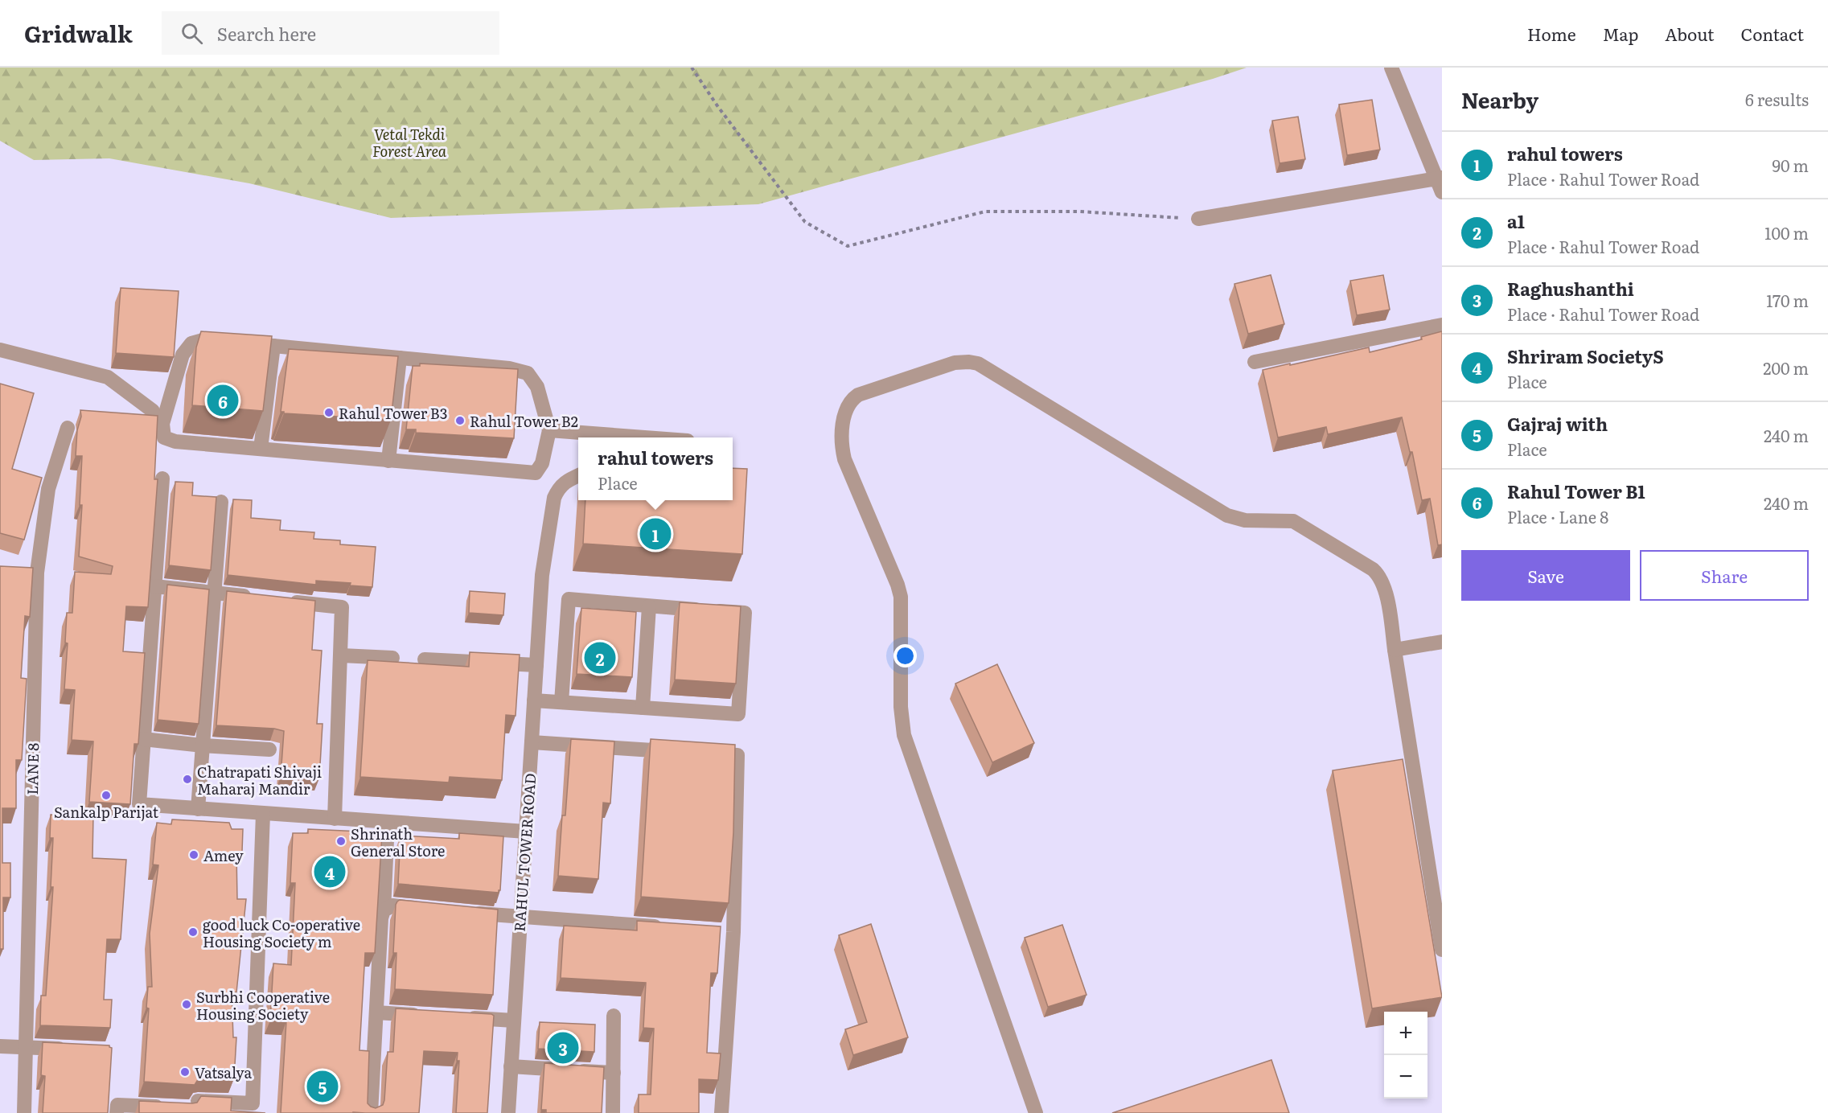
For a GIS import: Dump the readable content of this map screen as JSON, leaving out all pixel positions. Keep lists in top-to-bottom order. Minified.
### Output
{"streets":{"street":["LANE 8","RAHUL TOWER ROAD"]},"parks":["Vetal Tekdi Forest Area"],"places":["Rahul Tower B3","Rahul Tower B2","Chatrapati Shivaji Maharaj Mandir","Sankalp Parijat","Shrinath General Store","Amey","good luck Co-operative Housing Society m","Surbhi Cooperative Housing Society","Vatsalya"],"page":{"header":"Gridwalk","search":"Search here","nav":["Home","Map","About","Contact"],"heading":["Nearby","6 results"],"list":[{"mark":"1","name":"rahul towers","note":"Place · Rahul Tower Road","value":"90 m"},{"mark":"2","name":"a1","note":"Place · Rahul Tower Road","value":"100 m"},{"mark":"3","name":"Raghushanthi","note":"Place · Rahul Tower Road","value":"170 m"},{"mark":"4","name":"Shriram SocietyS","note":"Place","value":"200 m"},{"mark":"5","name":"Gajraj with","note":"Place","value":"240 m"},{"mark":"6","name":"Rahul Tower B1","note":"Place · Lane 8","value":"240 m"}],"pins":["6","1","2","4","3","5"],"popup":["rahul towers","Place"],"buttons":["Save","Share"],"map_buttons":["+","−"]}}
